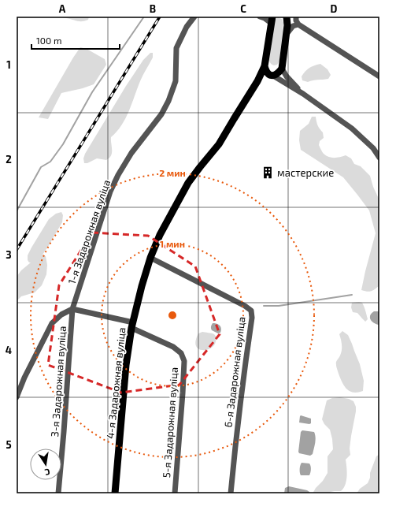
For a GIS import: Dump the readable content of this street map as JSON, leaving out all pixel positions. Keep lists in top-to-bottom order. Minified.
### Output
{"streets":{"main road":["4-я Задарожная вуліца"],"street":["1-я Задарожная вуліца","6-я Задарожная вуліца","3-я Задарожная вуліца","5-я Задарожная вуліца"]},"crossings":[["1-я Задарожная вуліца","3-я Задарожная вуліца"],["1-я Задарожная вуліца","5-я Задарожная вуліца"],["6-я Задарожная вуліца","4-я Задарожная вуліца"],["3-я Задарожная вуліца","5-я Задарожная вуліца"],["4-я Задарожная вуліца","5-я Задарожная вуліца"]],"places":{"building":["мастерские"]},"scale_bar":"100 m","north":"bottom","grid":{"columns":["A","B","C","D"],"rows":["1","2","3","4","5"]},"rings":["2 мин","1 мин"]}
